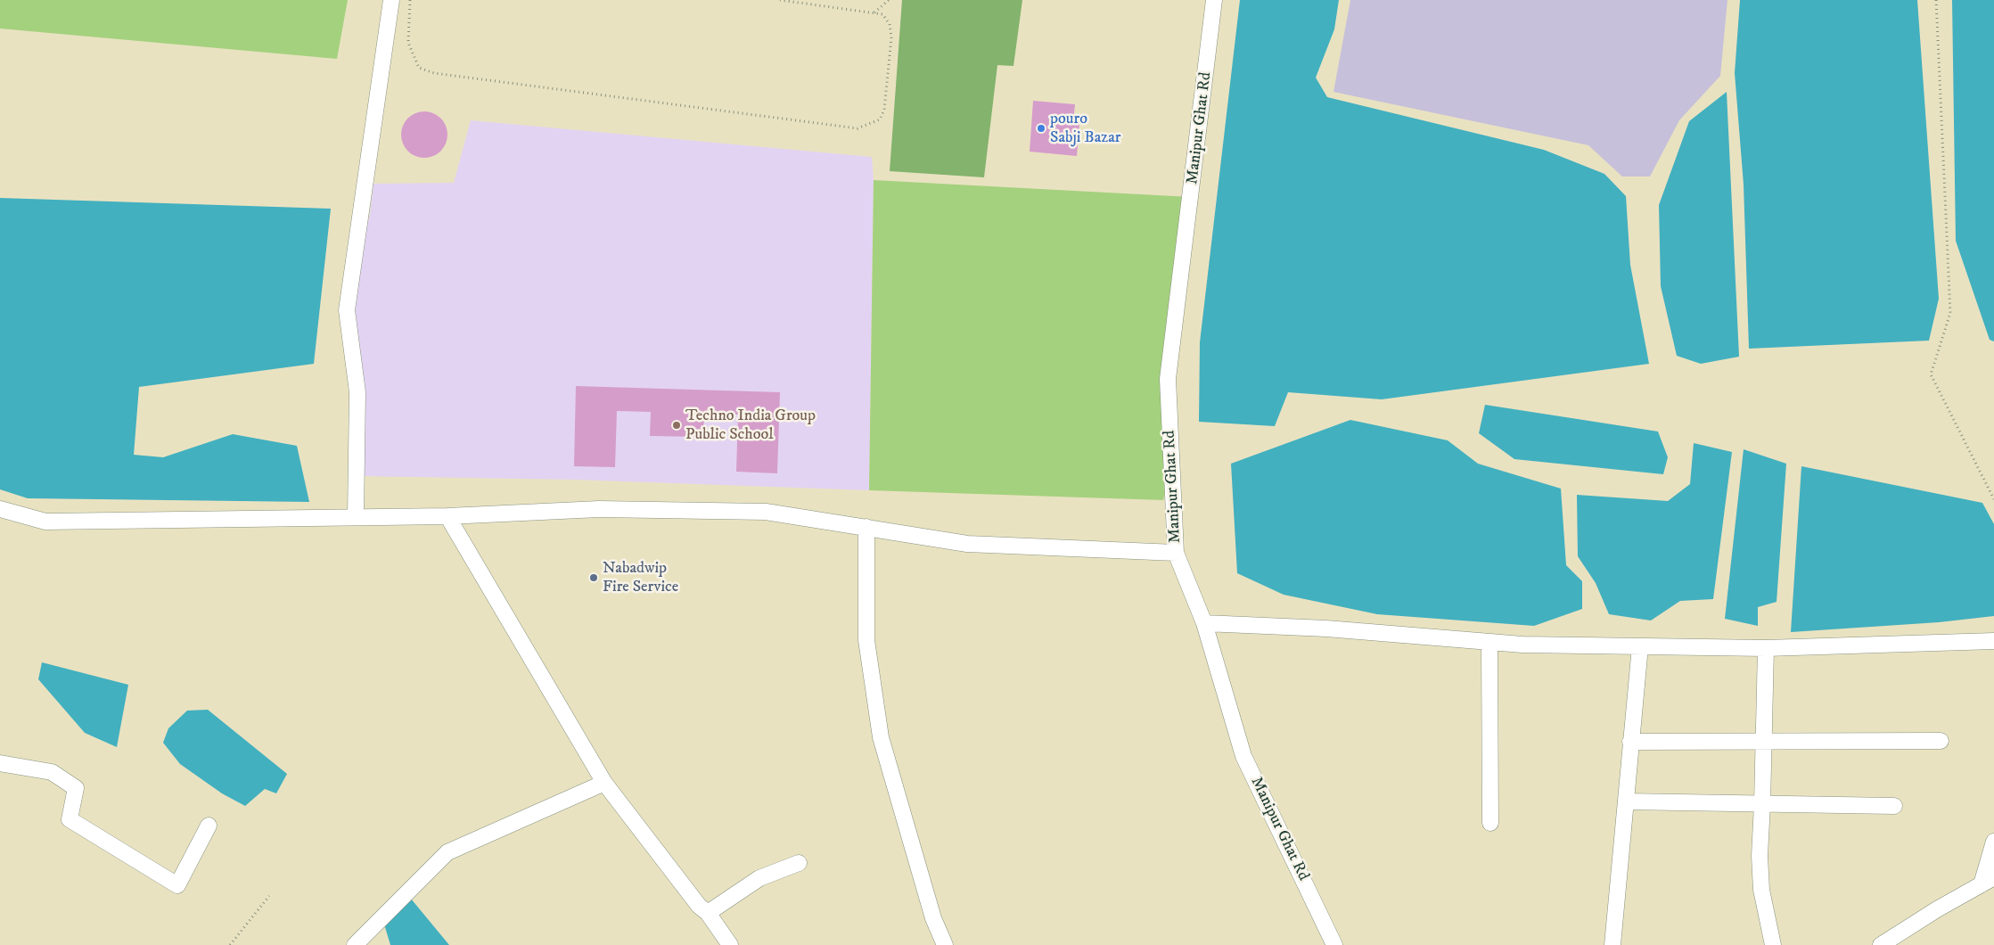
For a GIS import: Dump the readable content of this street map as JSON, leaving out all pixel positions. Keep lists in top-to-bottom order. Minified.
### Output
{"streets":{"street":["Manipur Ghat Rd"]},"places":["pouro Sabji Bazar","Techno India Group Public School","Nabadwip Fire Service"]}
